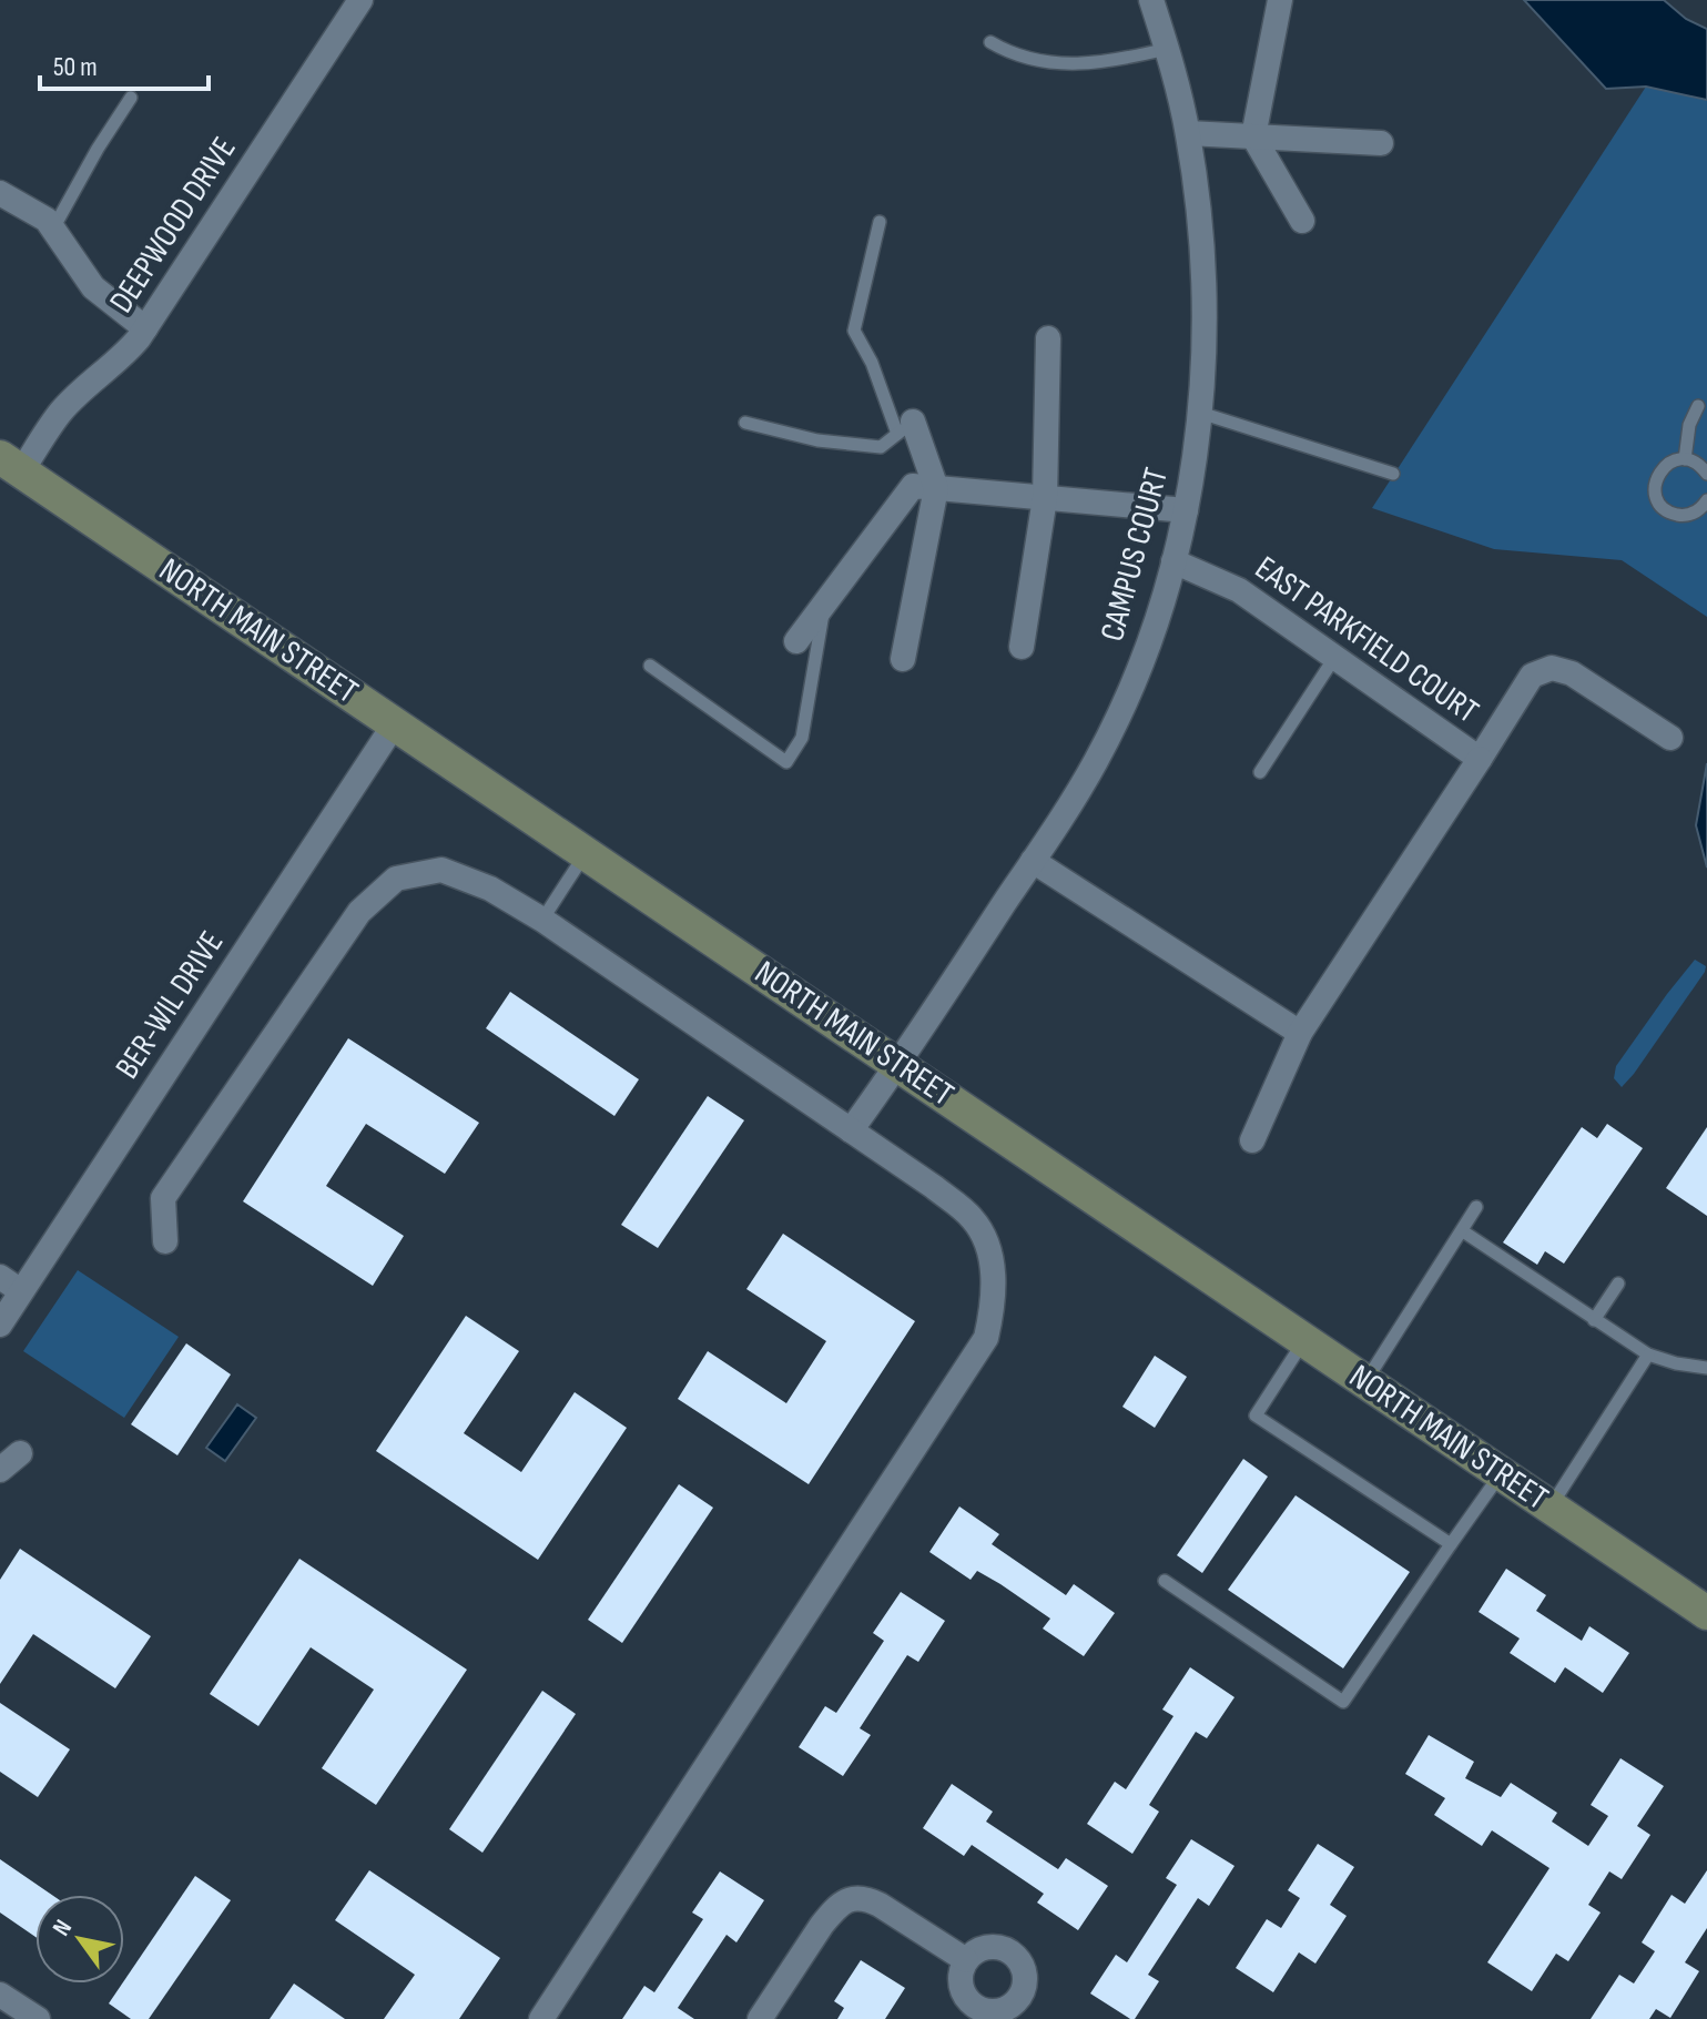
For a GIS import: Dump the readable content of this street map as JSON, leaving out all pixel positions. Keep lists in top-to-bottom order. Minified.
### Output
{"streets":{"main road":["NORTH MAIN STREET"],"street":["DEEPWOOD DRIVE","CAMPUS COURT","EAST PARKFIELD COURT","BER-WIL DRIVE"]},"crossings":[["DEEPWOOD DRIVE","NORTH MAIN STREET"],["CAMPUS COURT","NORTH MAIN STREET"],["CAMPUS COURT","EAST PARKFIELD COURT"],["NORTH MAIN STREET","BER-WIL DRIVE"]],"scale_bar":"50 m","north":"top left"}
